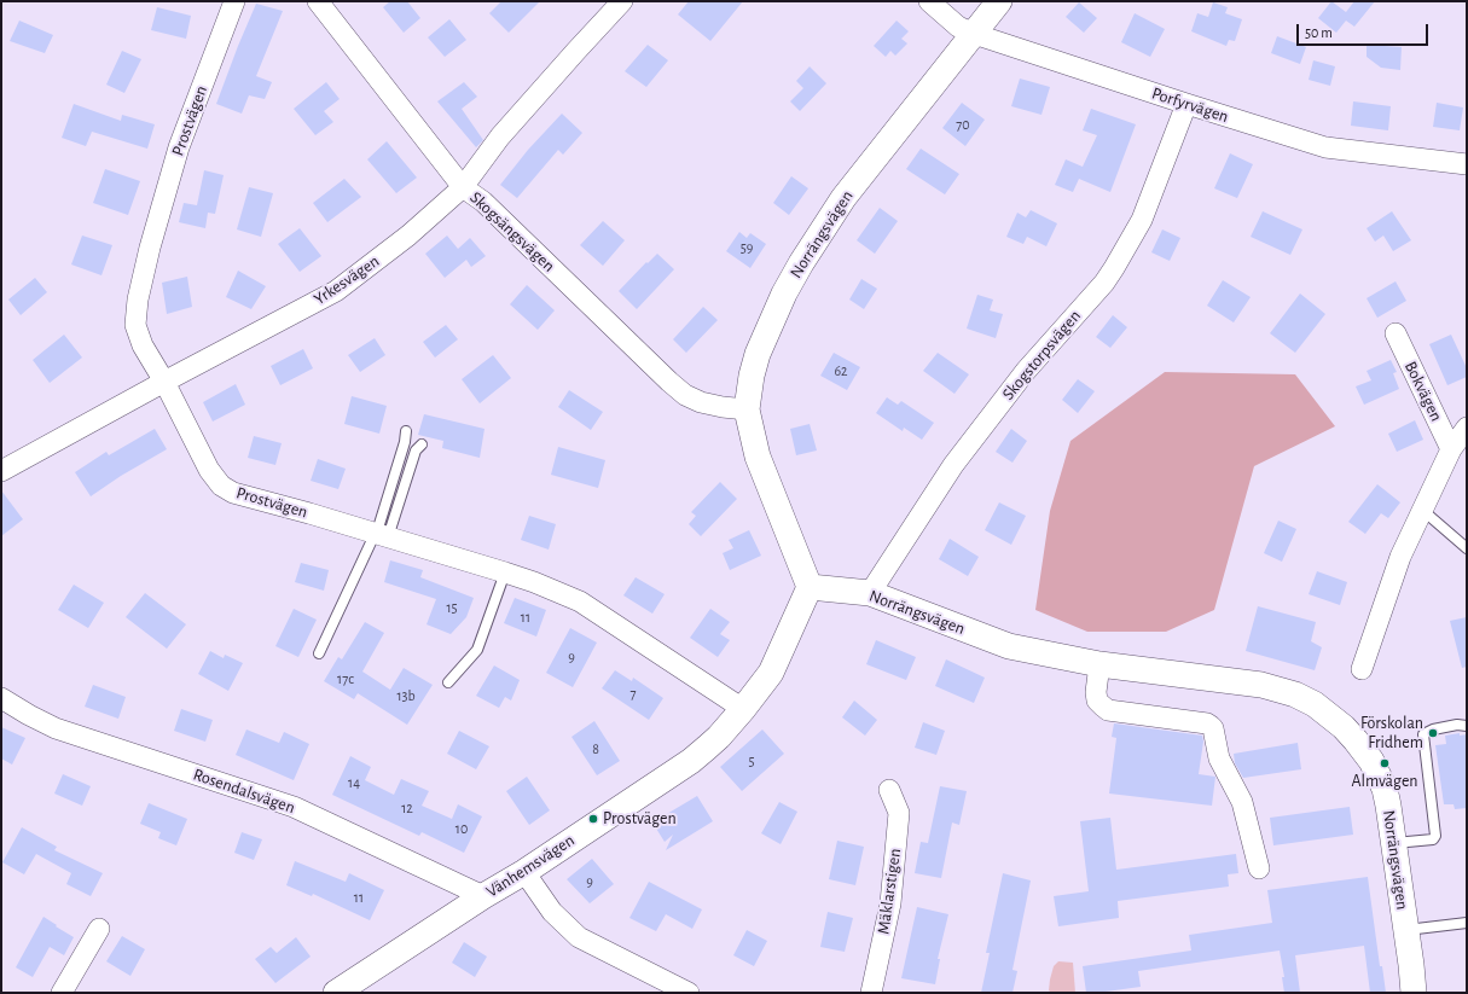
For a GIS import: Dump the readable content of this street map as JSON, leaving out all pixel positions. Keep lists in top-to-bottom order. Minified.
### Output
{"streets":{"street":["Porfyrvägen","Prostvägen","Skogsängsvägen","Norrängsvägen","Yrkesvägen","Skogstorpsvägen","Bokvägen","Rosendalsvägen","Vänhemsvägen","Mäklarstigen"]},"crossings":[["Porfyrvägen","Norrängsvägen"],["Porfyrvägen","Skogstorpsvägen"],["Prostvägen","Yrkesvägen"],["Prostvägen","Vänhemsvägen"],["Skogsängsvägen","Norrängsvägen"],["Skogsängsvägen","Yrkesvägen"],["Norrängsvägen","Skogstorpsvägen"],["Norrängsvägen","Vänhemsvägen"],["Rosendalsvägen","Vänhemsvägen"]],"places":["Förskolan Fridhem","Almvägen","Prostvägen"],"house_numbers":["70","59","62","15","11","9","17c","7","13b","8","5","14","12","10","9","11"],"scale_bar":"50 m"}
